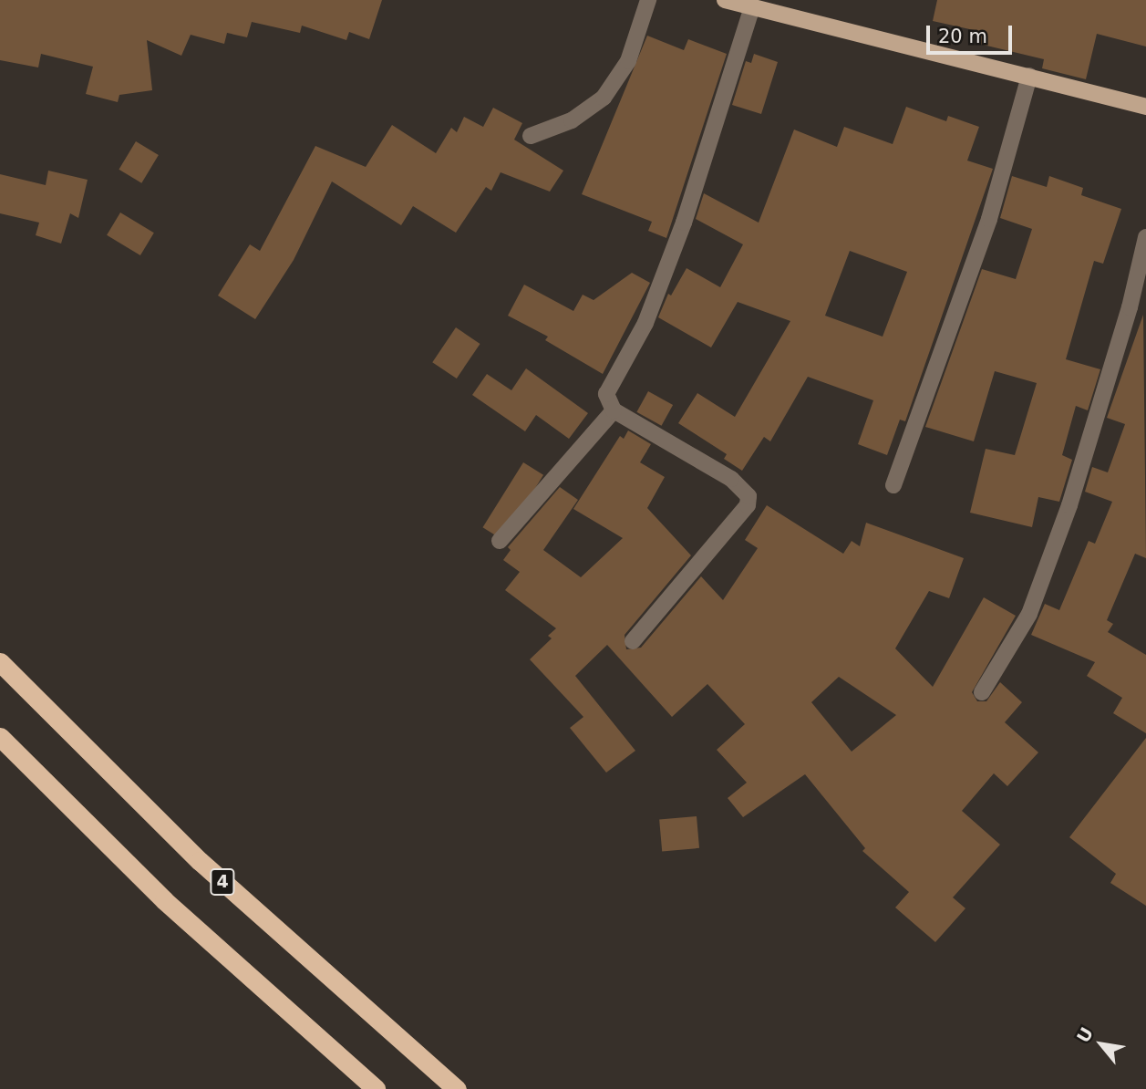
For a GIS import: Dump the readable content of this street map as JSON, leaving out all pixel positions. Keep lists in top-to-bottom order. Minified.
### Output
{"streets":{"highway":["4"]},"scale_bar":"20 m","north":"top left"}
